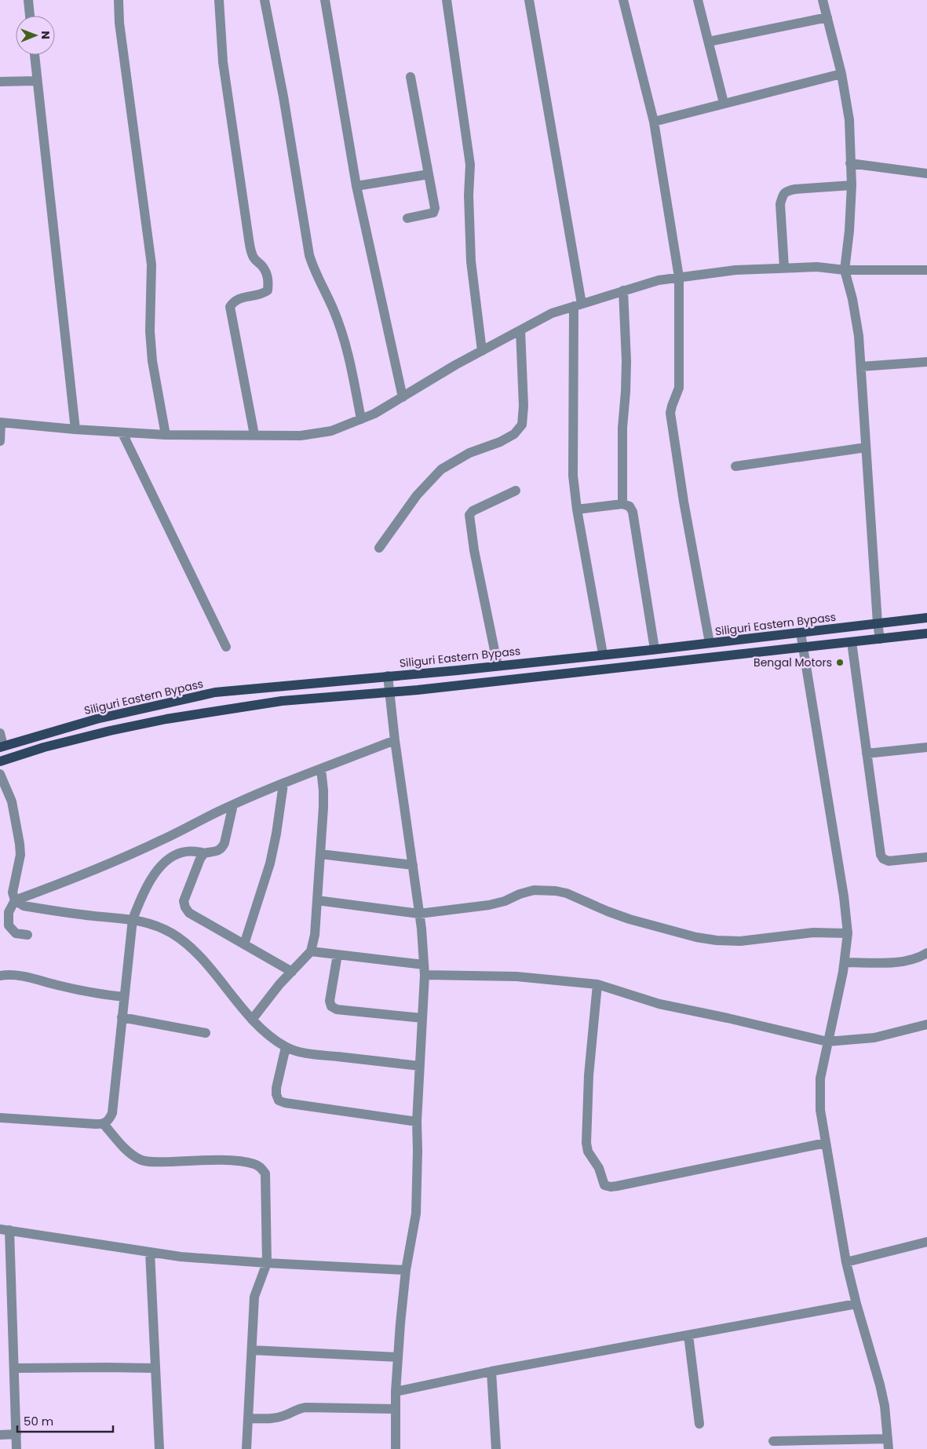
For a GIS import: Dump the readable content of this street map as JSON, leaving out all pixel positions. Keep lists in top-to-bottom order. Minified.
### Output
{"streets":{"main road":["Siliguri Eastern Bypass"]},"places":["Bengal Motors"],"scale_bar":"50 m","north":"right"}
